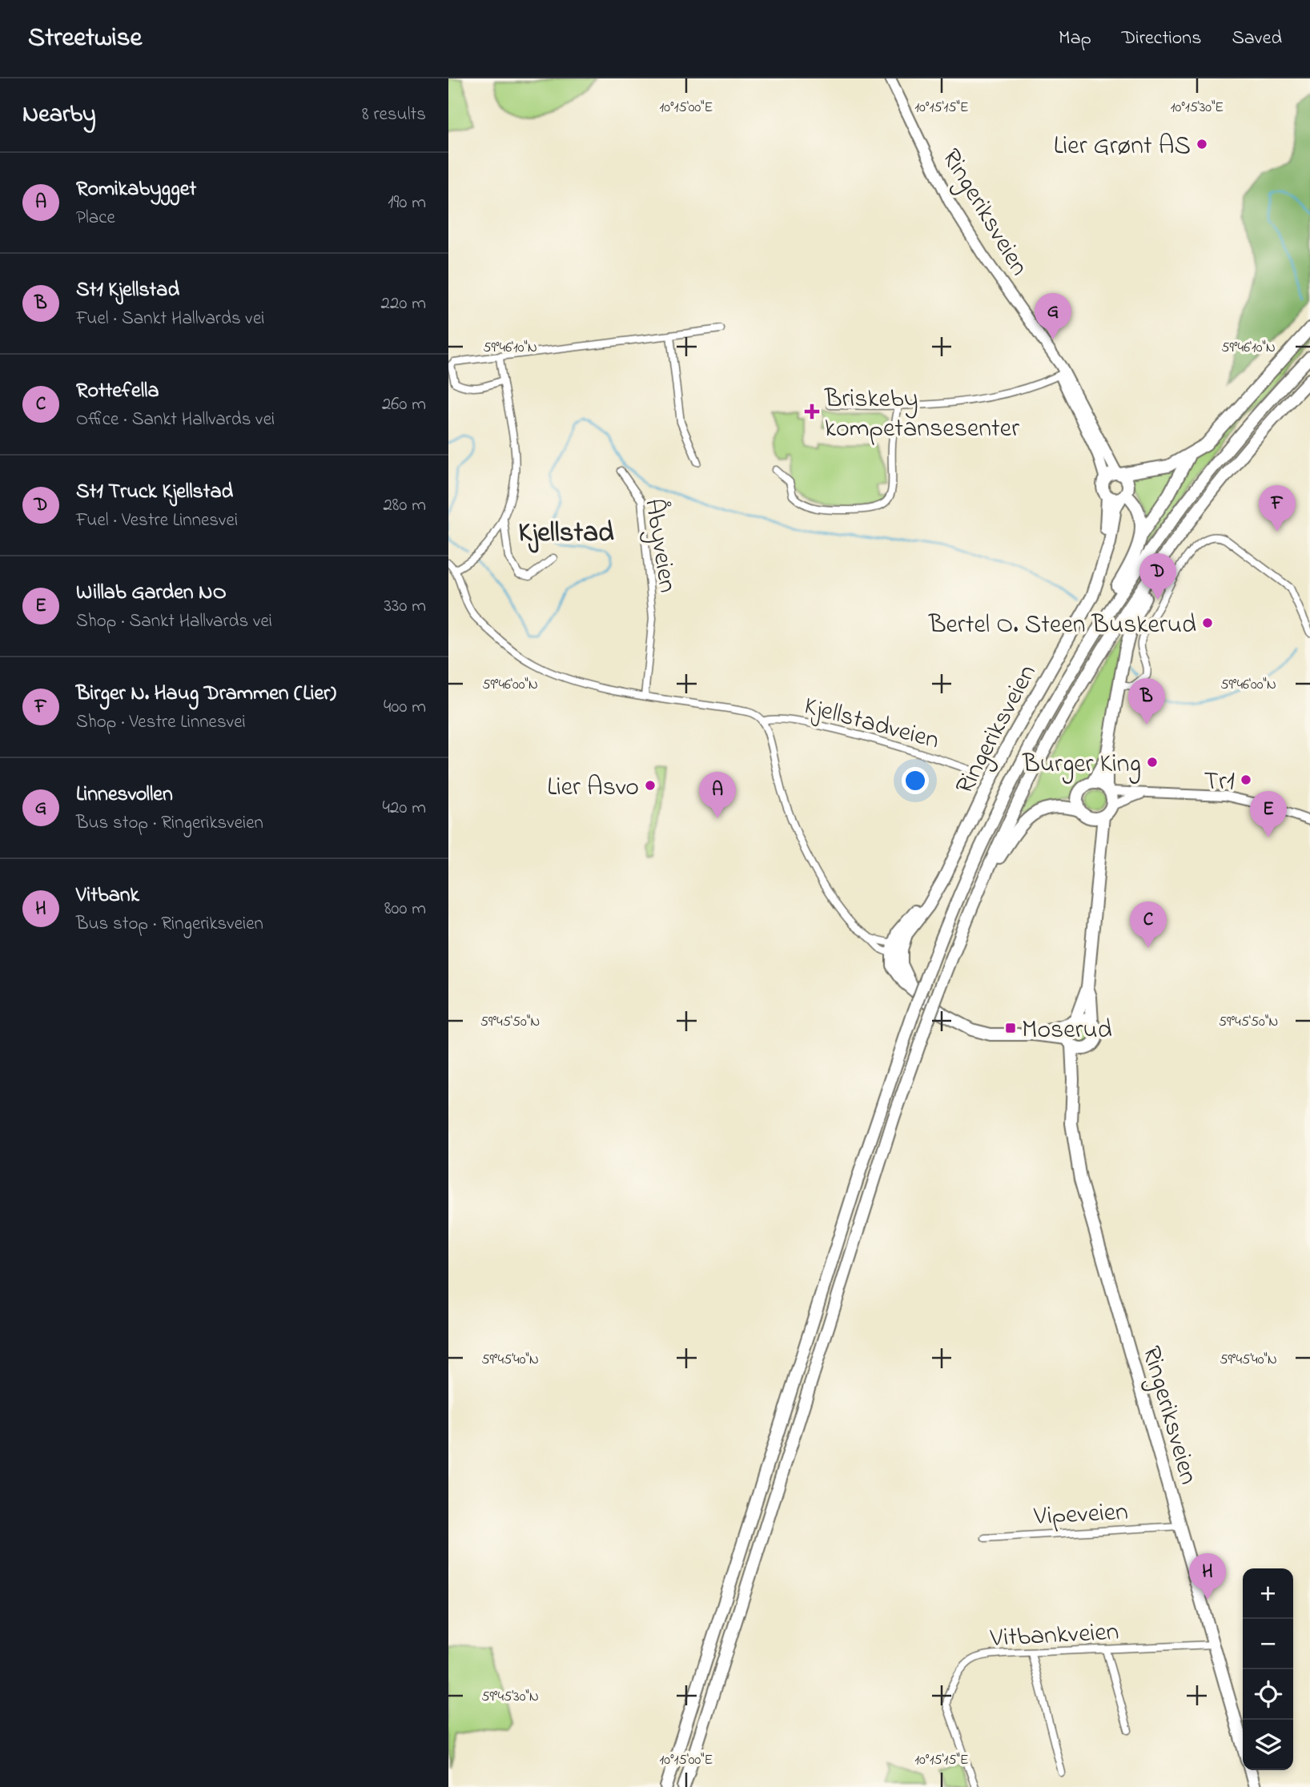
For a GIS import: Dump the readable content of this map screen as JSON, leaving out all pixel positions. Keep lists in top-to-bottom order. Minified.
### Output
{"streets":{"highway":["Ringeriksveien"],"street":["Åbyveien","Kjellstadveien","Vipeveien","Vitbankveien"]},"crossings":[["Ringeriksveien","Kjellstadveien"],["Ringeriksveien","Vipeveien"],["Ringeriksveien","Vitbankveien"],["Åbyveien","Kjellstadveien"]],"districts":["Kjellstad"],"places":{"other":["Lier Grønt AS","Bertel O. Steen Buskerud","Burger King","Tr1","Lier Asvo"],"health":["Briskeby kompetansesenter"],"transit":["Moserud"]},"page":{"header":"Streetwise","nav":["Map","Directions","Saved"],"heading":["Nearby","8 results"],"list":[{"mark":"A","name":"Romikabygget","note":"Place","value":"190 m"},{"mark":"B","name":"St1 Kjellstad","note":"Fuel · Sankt Hallvards vei","value":"220 m"},{"mark":"C","name":"Rottefella","note":"Office · Sankt Hallvards vei","value":"260 m"},{"mark":"D","name":"St1 Truck Kjellstad","note":"Fuel · Vestre Linnesvei","value":"280 m"},{"mark":"E","name":"Willab Garden NO","note":"Shop · Sankt Hallvards vei","value":"330 m"},{"mark":"F","name":"Birger N. Haug Drammen (Lier)","note":"Shop · Vestre Linnesvei","value":"400 m"},{"mark":"G","name":"Linnesvollen","note":"Bus stop · Ringeriksveien","value":"420 m"},{"mark":"H","name":"Vitbank","note":"Bus stop · Ringeriksveien","value":"800 m"}],"pins":["G","F","D","B","A","E","C","H"],"map_buttons":["+","−"]},"coordinates":["10°15'00\"E","10°15'15\"E","10°15'30\"E","59°46'10\"N","59°46'00\"N","59°45'50\"N","59°45'40\"N","59°45'30\"N"]}
